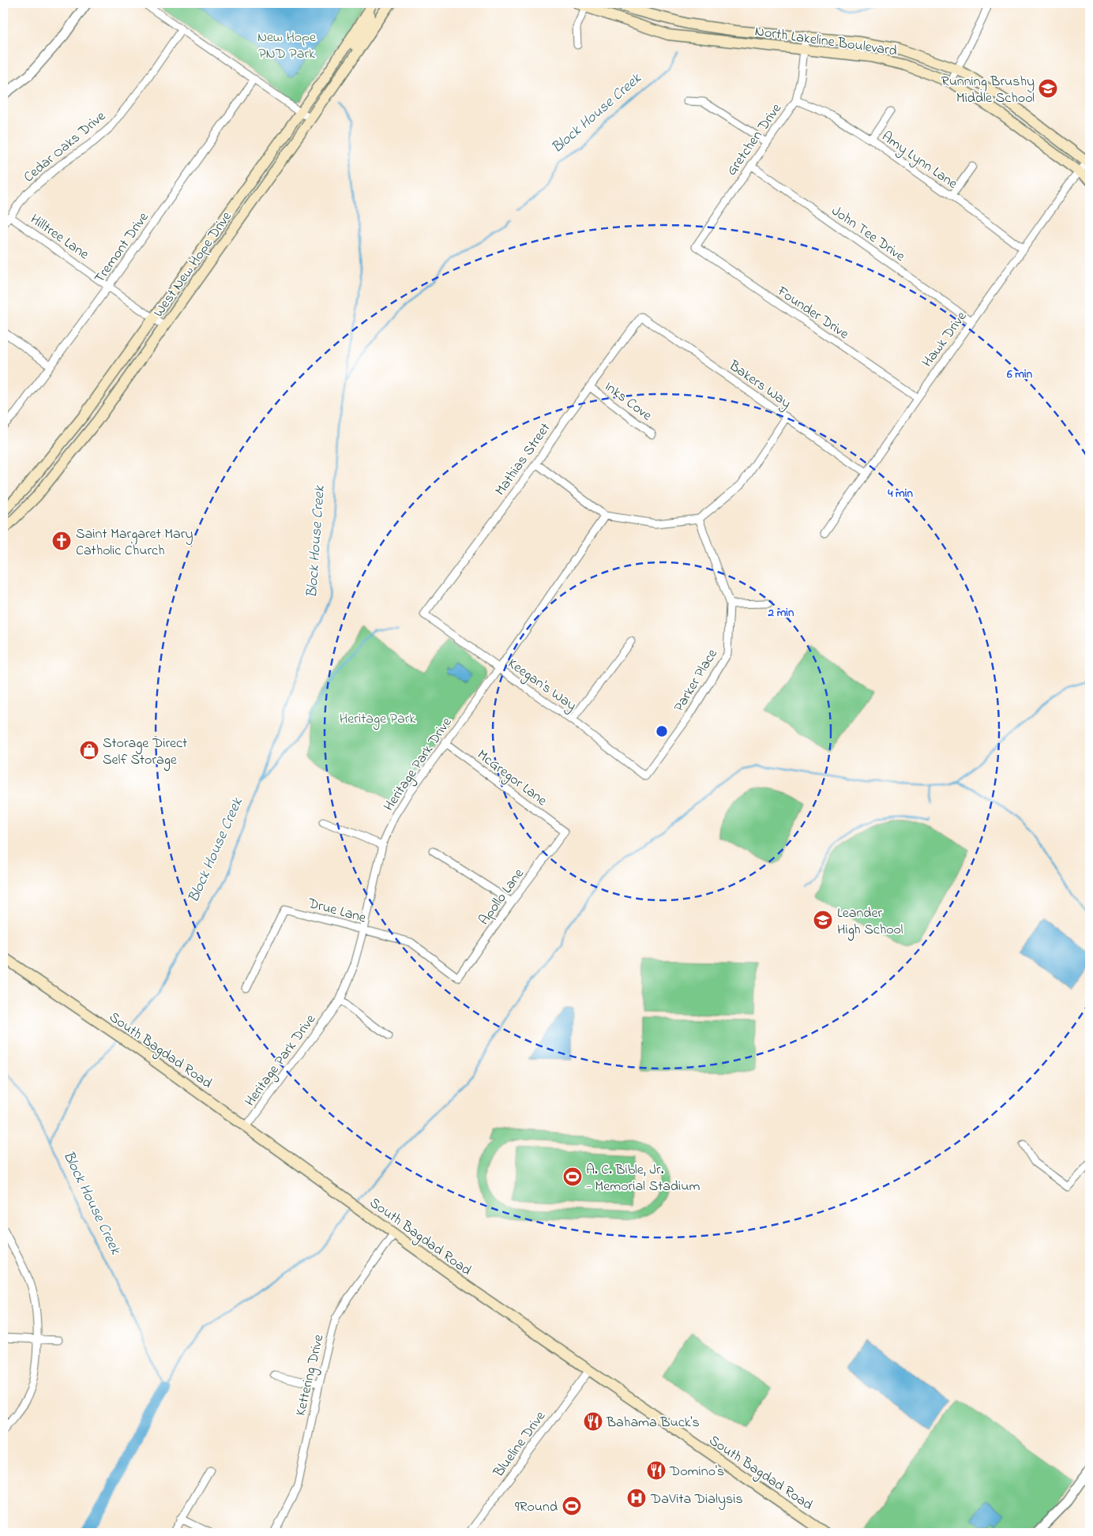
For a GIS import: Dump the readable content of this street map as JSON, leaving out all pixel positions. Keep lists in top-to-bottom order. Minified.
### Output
{"streets":{"main road":["North Lakeline Boulevard","West New Hope Drive","South Bagdad Road"],"street":["Gretchen Drive","Cedar Oaks Drive","Amy Lynn Lane","John Tee Drive","Hilltree Lane","Tremont Drive","Founder Drive","Hawk Drive","Bakers Way","Inks Cove","Mathias Street","Parker Place","Keegan's Way","Heritage Park Drive","McGregor Lane","Apollo Lane","Drue Lane","Kettering Drive","Blueline Drive"]},"crossings":[["North Lakeline Boulevard","Gretchen Drive"],["North Lakeline Boulevard","Hawk Drive"],["Gretchen Drive","Amy Lynn Lane"],["Gretchen Drive","John Tee Drive"],["Gretchen Drive","Founder Drive"],["Cedar Oaks Drive","Hilltree Lane"],["Amy Lynn Lane","Hawk Drive"],["John Tee Drive","Hawk Drive"],["Hilltree Lane","Tremont Drive"],["Hilltree Lane","West New Hope Drive"],["Founder Drive","Hawk Drive"],["Hawk Drive","Bakers Way"],["Bakers Way","Mathias Street"],["Inks Cove","Mathias Street"],["Mathias Street","Keegan's Way"],["Parker Place","Keegan's Way"],["Keegan's Way","Heritage Park Drive"],["Heritage Park Drive","McGregor Lane"],["Heritage Park Drive","Drue Lane"],["Heritage Park Drive","South Bagdad Road"],["McGregor Lane","Apollo Lane"],["Apollo Lane","Drue Lane"],["South Bagdad Road","Kettering Drive"],["South Bagdad Road","Blueline Drive"]],"water":["Block House Creek"],"parks":["New Hope PND Park","Heritage Park"],"places":{"school or university":["Running Brushy Middle School","Leander High School"],"church":["Saint Margaret Mary Catholic Church"],"shop":["Storage Direct Self Storage"],"sports":["A. C. Bible, Jr. - Memorial Stadium","9Round"],"restaurant":["Bahama Buck's","Domino's"],"hospital":["DaVita Dialysis"]},"rings":["6 min","4 min","2 min"]}
